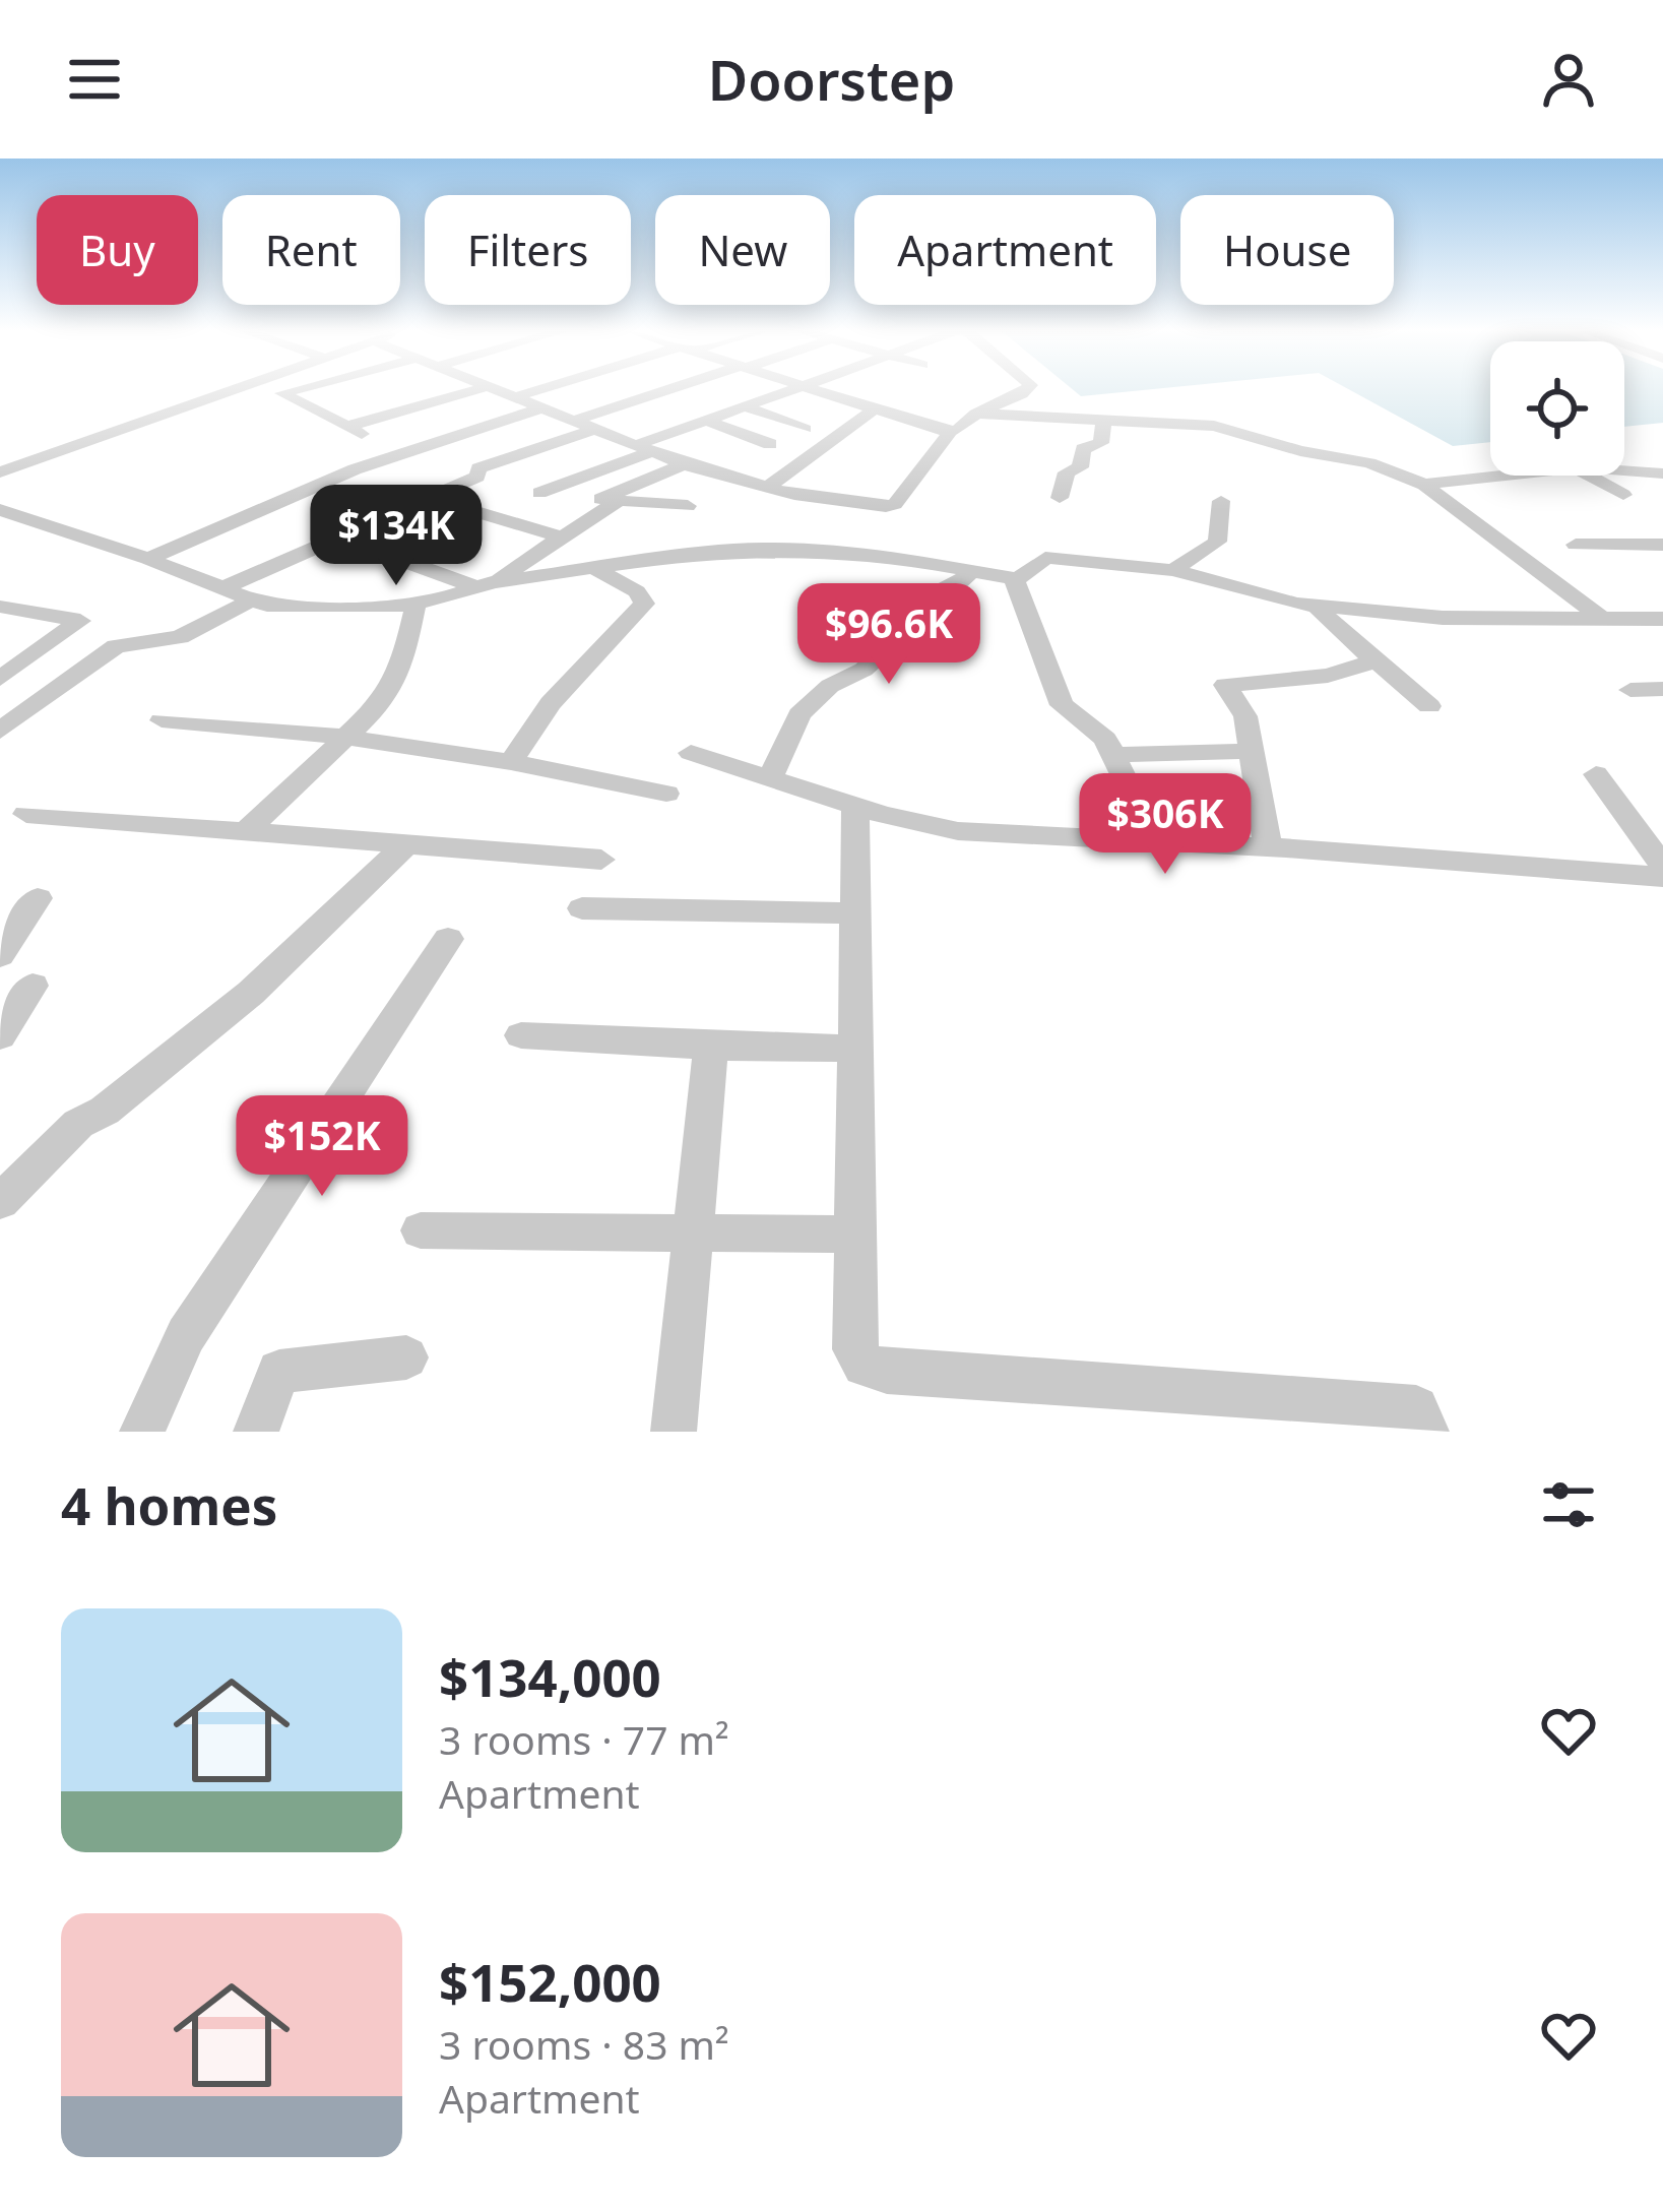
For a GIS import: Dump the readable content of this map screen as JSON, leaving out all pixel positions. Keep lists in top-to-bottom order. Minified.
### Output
{"page":{"header":"Doorstep","chip":["Buy","Rent","Filters","New","Apartment","House"],"price":["$134K","$96.6K","$306K","$152K"],"heading":"4 homes","list":[{"name":"$134,000","note":"3 rooms · 77 m² · Apartment"},{"name":"$152,000","note":"3 rooms · 83 m² · Apartment"}]}}
